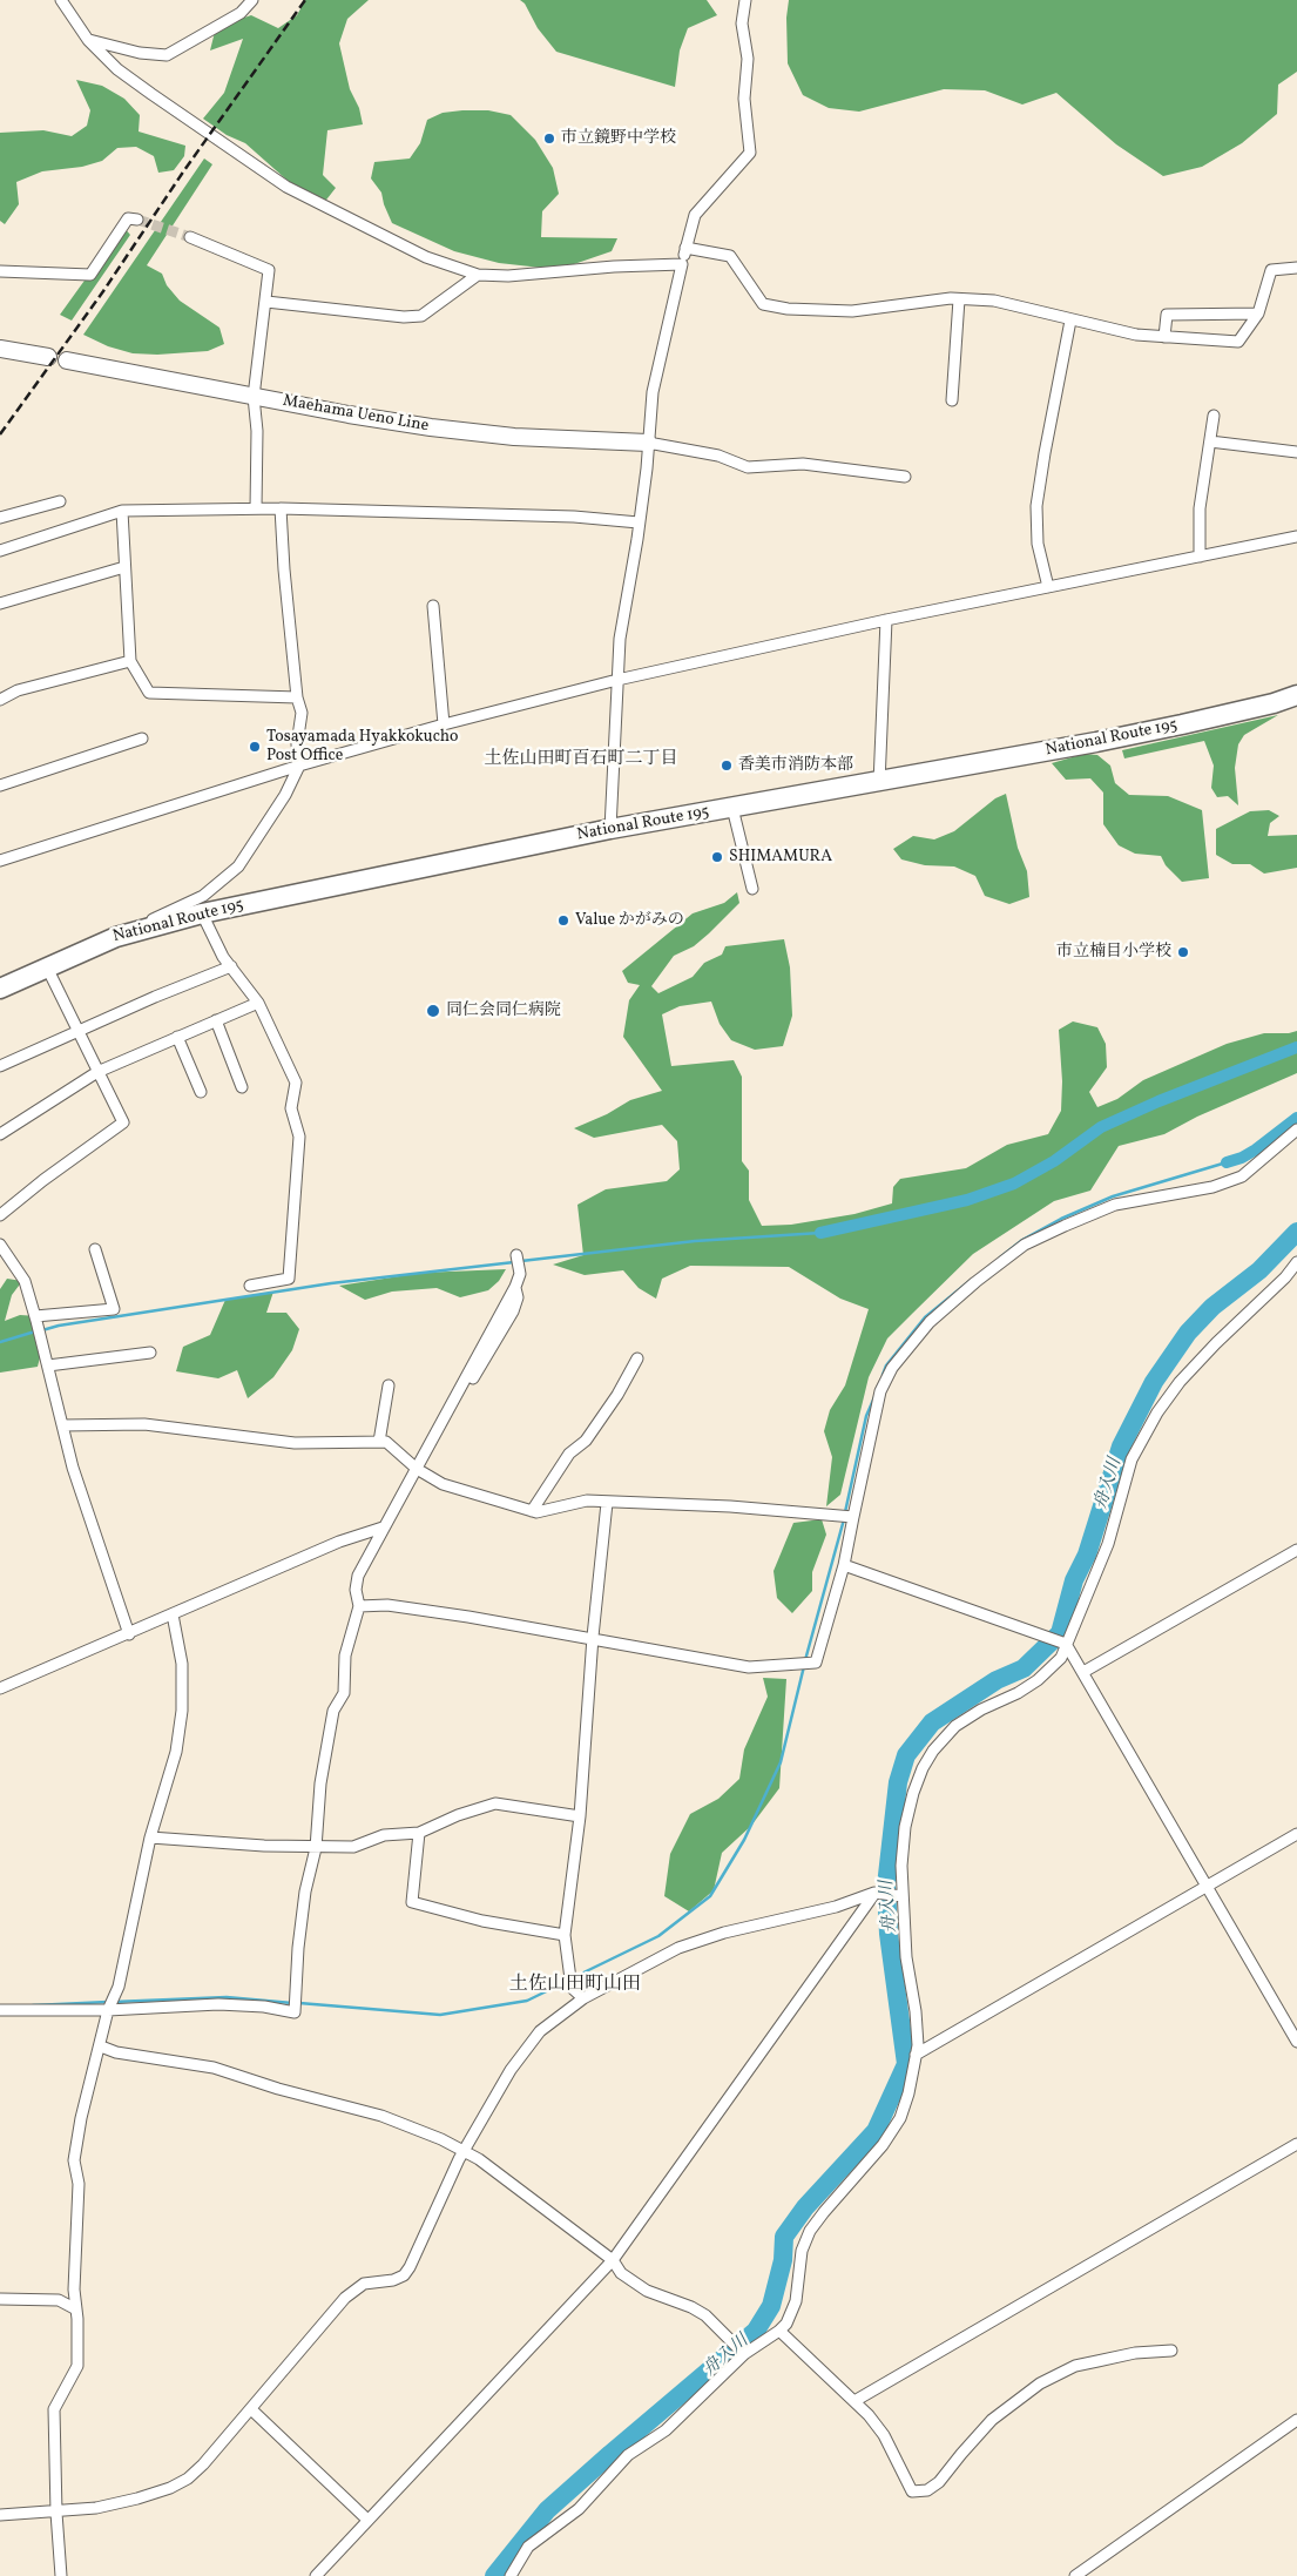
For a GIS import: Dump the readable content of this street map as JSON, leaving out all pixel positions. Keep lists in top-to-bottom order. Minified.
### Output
{"streets":{"highway":["National Route 195"],"main road":["Maehama Ueno Line"]},"districts":["土佐山田町百石町二丁目","土佐山田町山田"],"water":["舟入川"],"places":["市立鏡野中学校","Tosayamada Hyakkokucho Post Office","香美市消防本部","SHIMAMURA","Value かがみの","市立楠目小学校","同仁会同仁病院"]}
